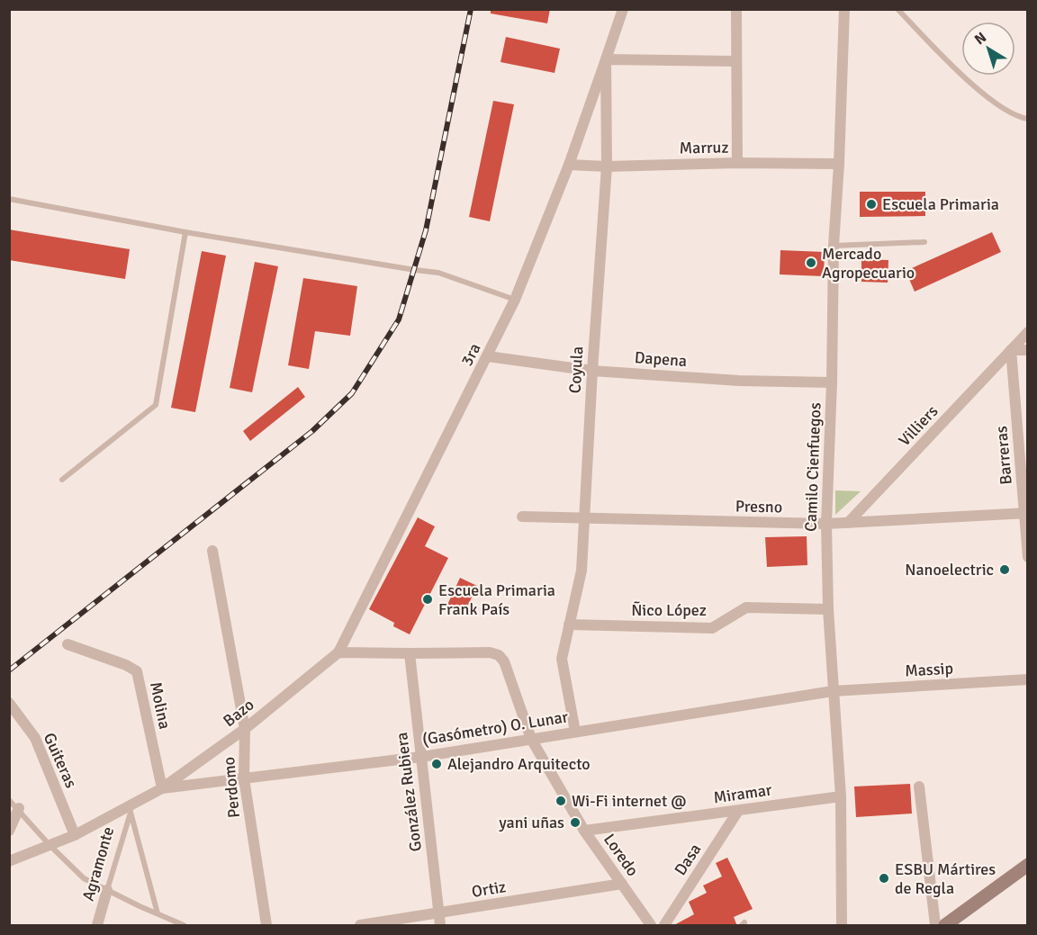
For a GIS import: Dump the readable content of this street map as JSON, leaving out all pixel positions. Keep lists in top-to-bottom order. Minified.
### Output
{"streets":{"street":["Marruz","3ra","Dapena","Coyula","Villiers","Barreras","Camilo Cienfuegos","Presno","Ñico López","Massip","Molina","Bazo","(Gasómetro) O. Lunar","Guiteras","Perdomo","González Rubiera","Miramar","Loredo","Dasa","Agramonte","Ortiz"]},"crossings":[["Marruz","3ra"],["Marruz","Coyula"],["Marruz","Camilo Cienfuegos"],["3ra","Dapena"],["3ra","Coyula"],["3ra","Bazo"],["Dapena","Coyula"],["Dapena","Camilo Cienfuegos"],["Coyula","Presno"],["Coyula","Ñico López"],["Coyula","(Gasómetro) O. Lunar"],["Villiers","Barreras"],["Villiers","Presno"],["Barreras","Presno"],["Camilo Cienfuegos","Presno"],["Camilo Cienfuegos","Ñico López"],["Camilo Cienfuegos","Massip"],["Camilo Cienfuegos","(Gasómetro) O. Lunar"],["Camilo Cienfuegos","Miramar"],["Massip","(Gasómetro) O. Lunar"],["Molina","Bazo"],["Molina","(Gasómetro) O. Lunar"],["Bazo","(Gasómetro) O. Lunar"],["Bazo","Guiteras"],["Bazo","Perdomo"],["Bazo","Agramonte"],["(Gasómetro) O. Lunar","Perdomo"],["(Gasómetro) O. Lunar","González Rubiera"],["(Gasómetro) O. Lunar","Loredo"],["González Rubiera","Loredo"],["González Rubiera","Ortiz"],["Miramar","Loredo"],["Miramar","Dasa"],["Loredo","Ortiz"]],"places":["Escuela Primaria","Mercado Agropecuario","Nanoelectric","Escuela Primaria Frank País","Alejandro Arquitecto","Wi-Fi internet @","yani uñas","ESBU Mártires de Regla"],"north":"top left"}
